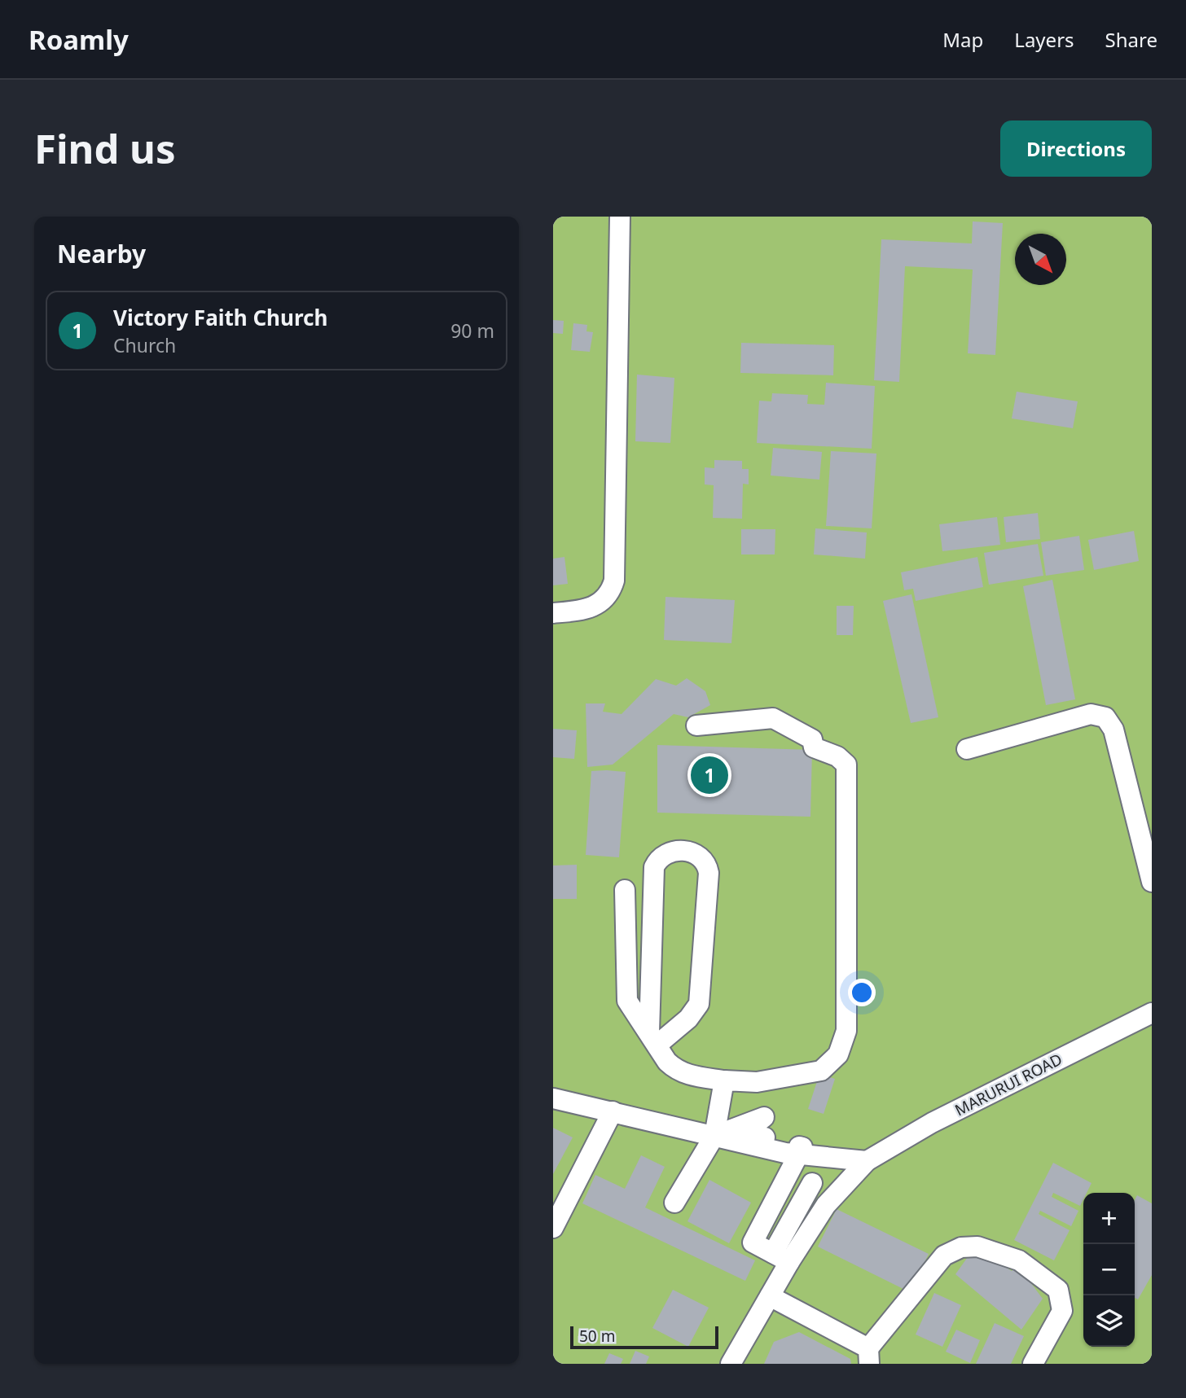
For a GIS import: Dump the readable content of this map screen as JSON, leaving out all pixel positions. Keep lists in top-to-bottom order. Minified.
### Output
{"streets":{"street":["MARURUI ROAD"]},"scale_bar":"50 m","north":"bottom right","page":{"header":"Roamly","nav":["Map","Layers","Share"],"buttons":"Directions","title":"Find us","heading":"Nearby","list":[{"mark":"1","name":"Victory Faith Church","note":"Church","value":"90 m"}],"pins":"1","map_buttons":["+","−"],"scale":"50 m"}}
